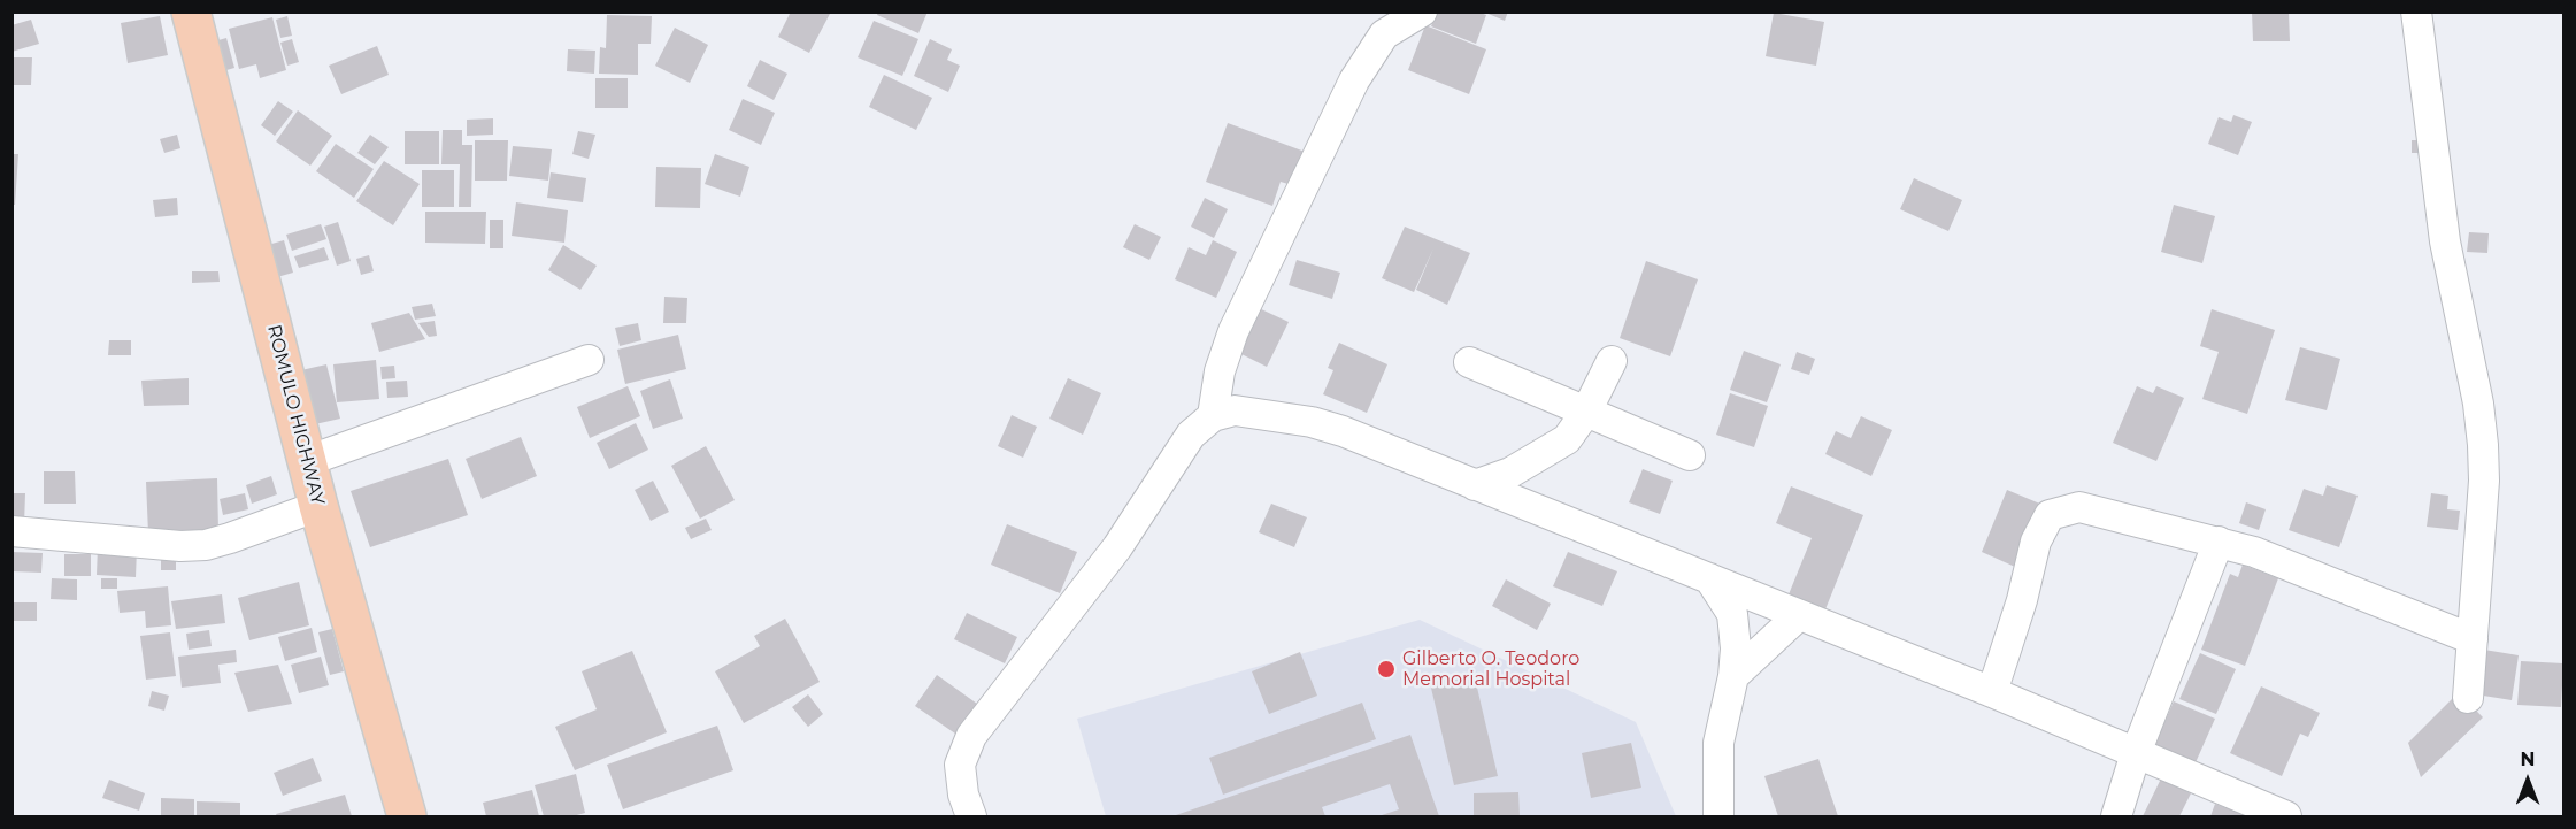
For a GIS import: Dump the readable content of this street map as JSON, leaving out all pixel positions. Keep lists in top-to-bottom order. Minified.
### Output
{"streets":{"highway":["ROMULO HIGHWAY"]},"places":["Gilberto O. Teodoro Memorial Hospital"],"north":"top"}
